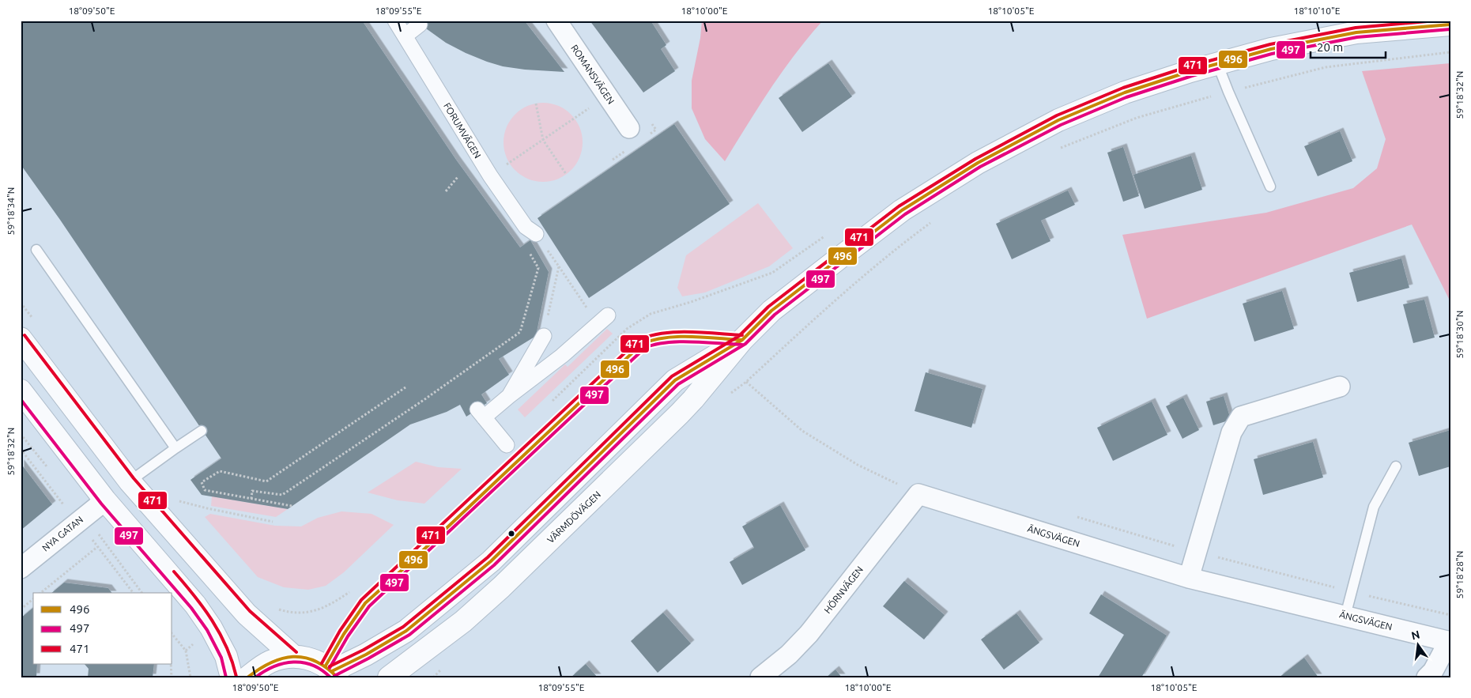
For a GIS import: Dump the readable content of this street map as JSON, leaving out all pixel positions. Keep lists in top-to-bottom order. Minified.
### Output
{"streets":{"main road":["VÄRMDÖVÄGEN"],"street":["ROMANSVÄGEN","FORUMVÄGEN","NYA GATAN","ÄNGSVÄGEN","HÖRNVÄGEN"]},"crossings":[["ÄNGSVÄGEN","HÖRNVÄGEN"]],"lines":["transit line 471","transit line 496","transit line 497"],"legend":["496","497","471"],"scale_bar":"20 m","north":"top","coordinates":["18°09'50\"E","18°09'55\"E","18°10'00\"E","18°10'05\"E","18°10'10\"E","59°18'32\"N","59°18'34\"N","59°18'30\"N","59°18'28\"N"]}
